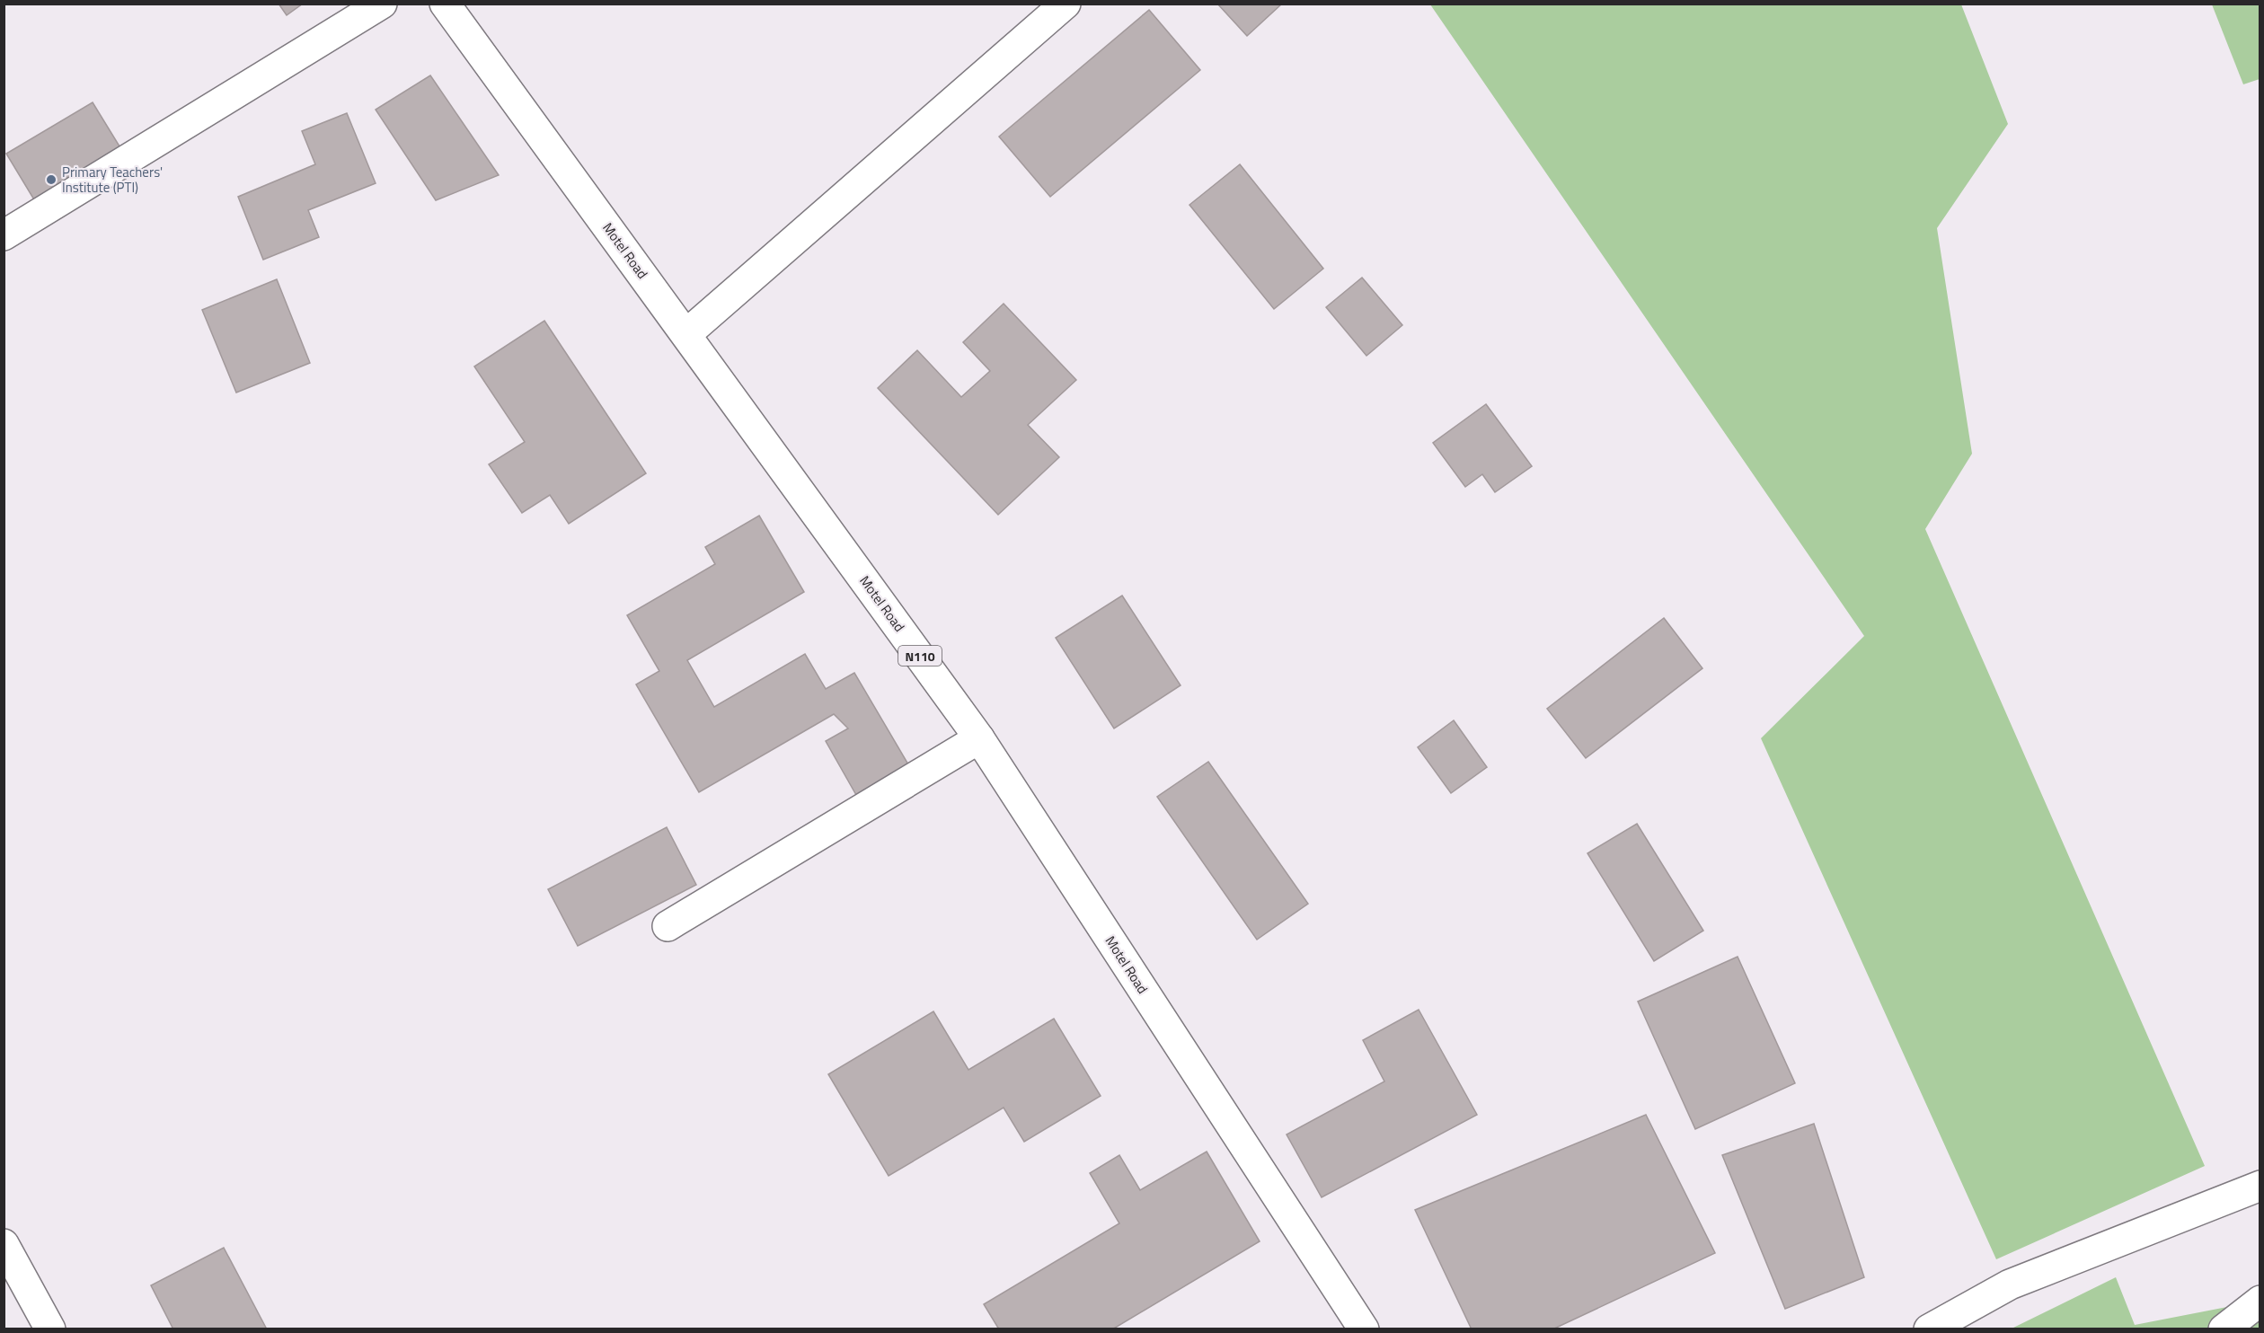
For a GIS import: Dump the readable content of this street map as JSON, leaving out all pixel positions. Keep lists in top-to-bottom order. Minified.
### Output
{"streets":{"main road":["Motel Road","N110"]},"places":["Primary Teachers' Institute (PTI)"]}
